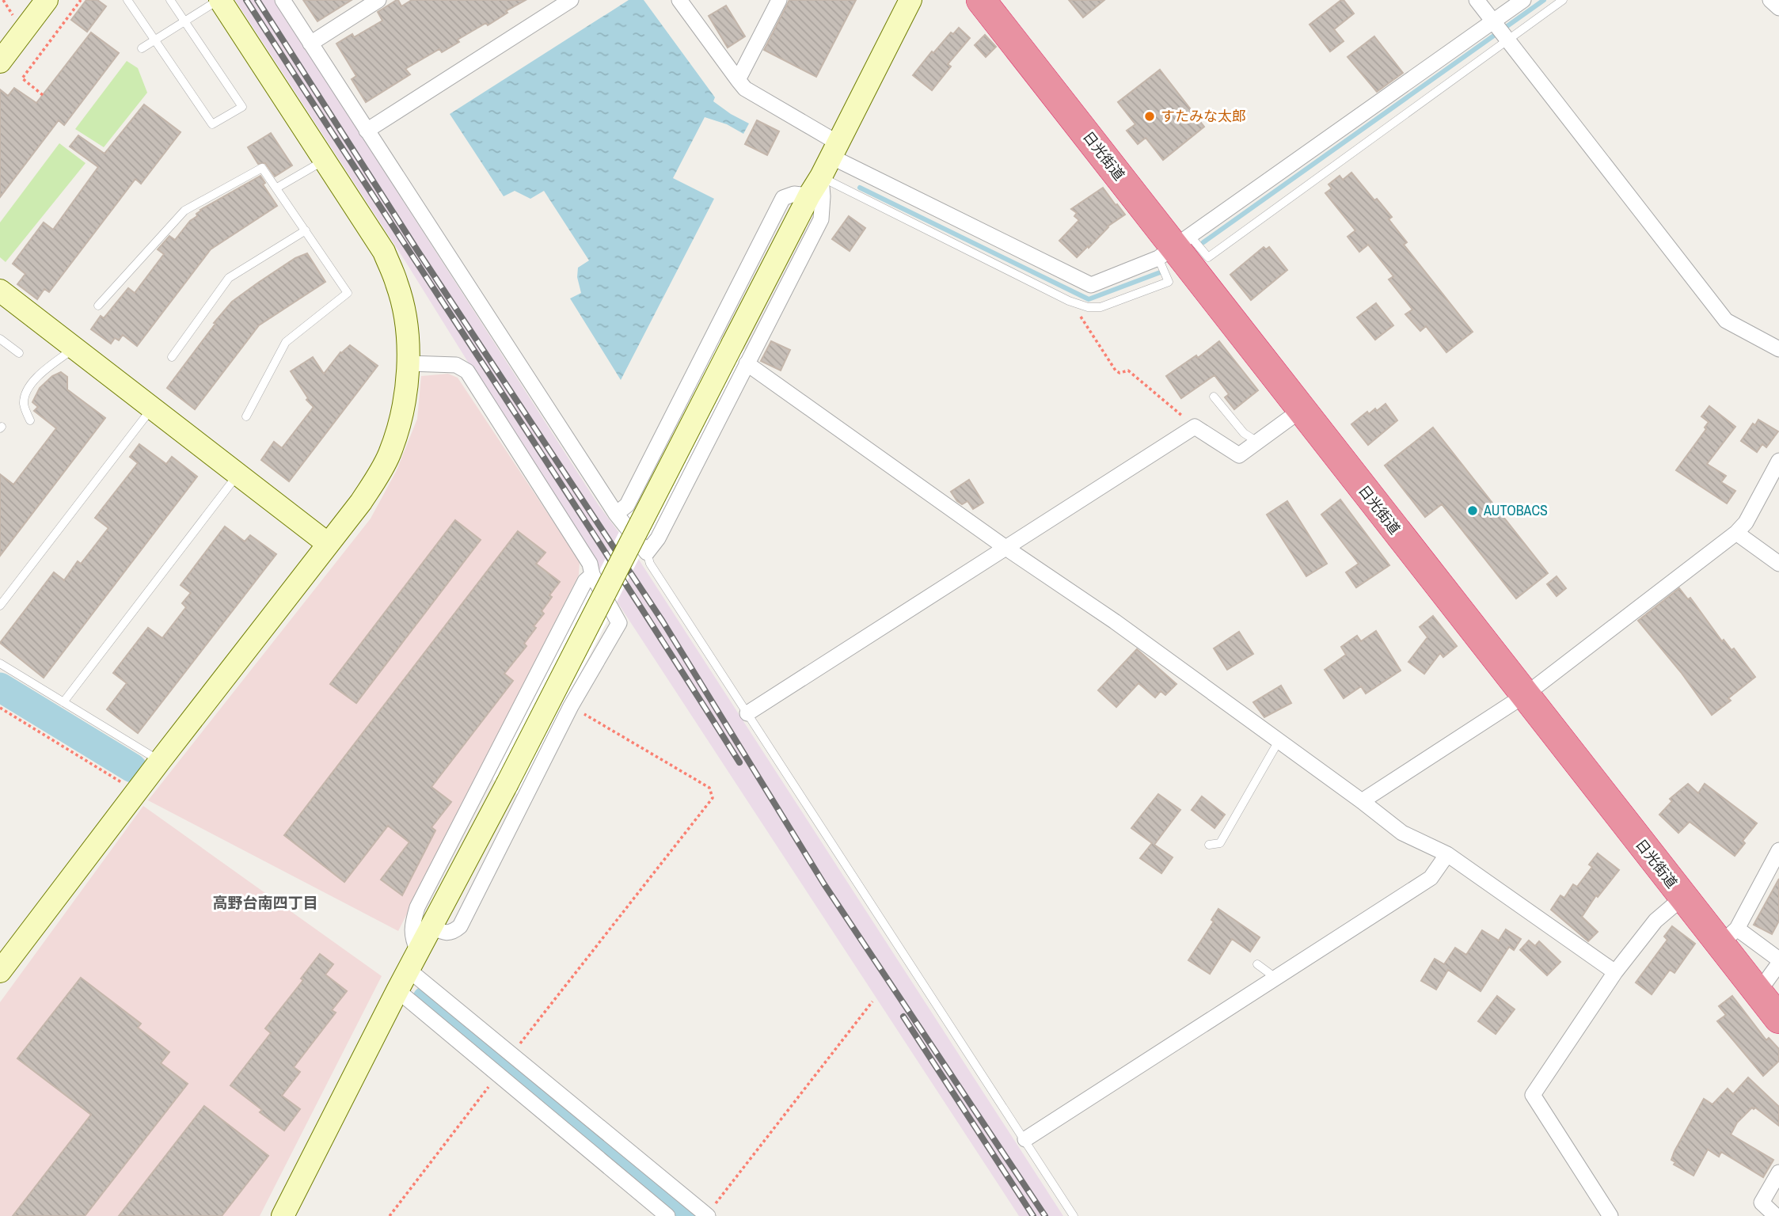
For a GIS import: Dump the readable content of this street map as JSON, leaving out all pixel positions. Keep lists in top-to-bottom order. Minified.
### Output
{"streets":{"highway":["日光街道"]},"districts":["高野台南四丁目"],"places":["すたみな太郎","AUTOBACS"]}
